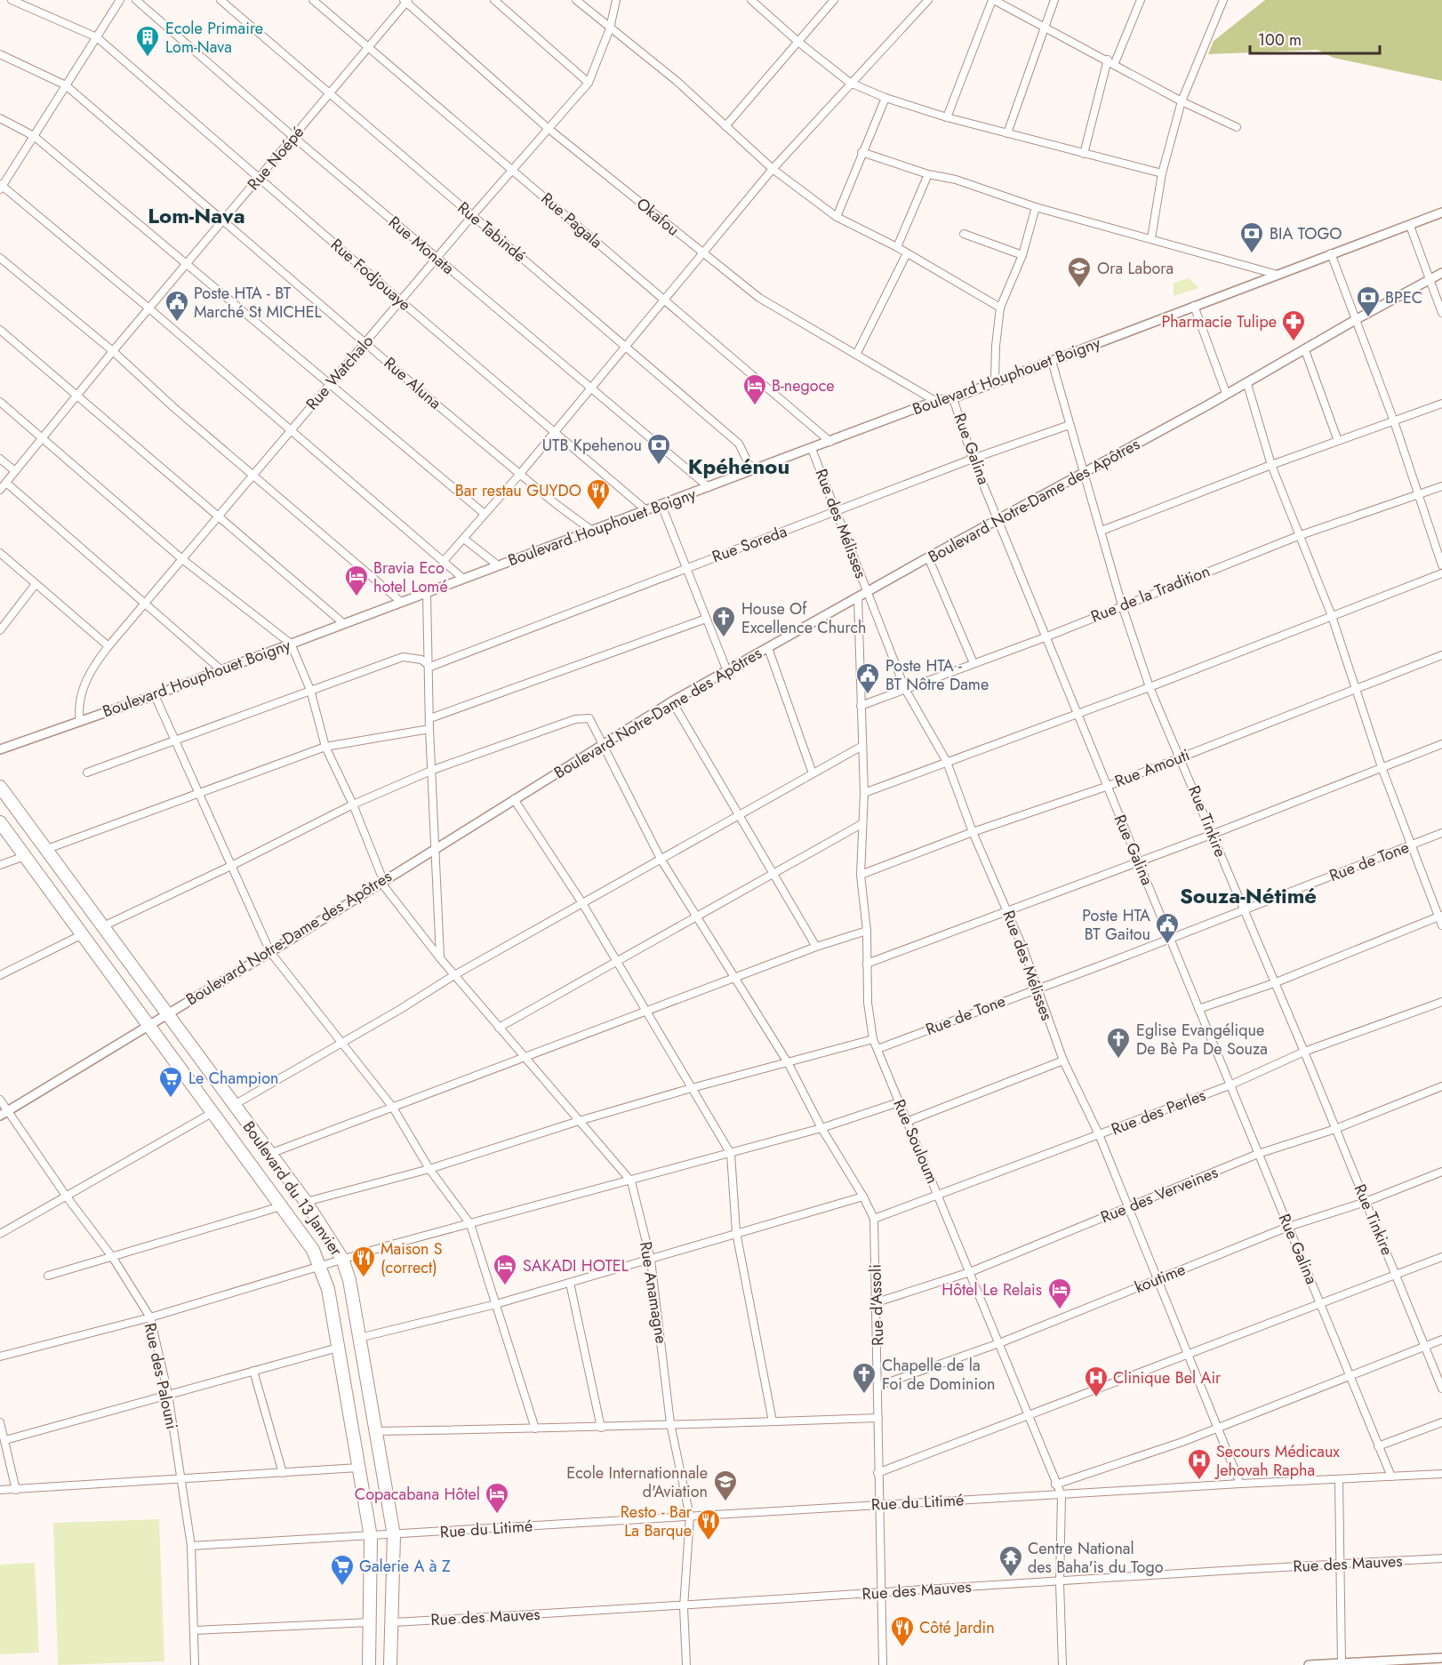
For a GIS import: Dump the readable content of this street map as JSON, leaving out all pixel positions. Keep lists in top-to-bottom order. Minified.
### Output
{"streets":{"highway":["Boulevard du 13 Janvier"],"street":["Rue Noépé","Okafou","Rue Pagala","Rue Tabindé","Rue Monata","Rue Fodjouaye","Rue Watchalo","Boulevard Houphouet Boigny","Rue Aluna","Rue Galina","Boulevard Notre-Dame des Apôtres","Rue des Mélisses","Rue Soreda","Rue de la Tradition","Rue Amouti","Rue Tinkire","Rue de Tone","Rue des Perles","Rue Souloum","Rue des Verveines","koutime","Rue Anamagne","Rue d'Assoli","Rue des Palouni","Rue du Litimé","Rue des Mauves"]},"crossings":[["Rue Noépé","Okafou"],["Rue Noépé","Rue Pagala"],["Rue Noépé","Rue Tabindé"],["Rue Noépé","Rue Monata"],["Rue Noépé","Rue Fodjouaye"],["Rue Noépé","Rue Aluna"],["Okafou","Rue Watchalo"],["Okafou","Boulevard Houphouet Boigny"],["Rue Pagala","Rue Watchalo"],["Rue Pagala","Boulevard Houphouet Boigny"],["Rue Tabindé","Rue Watchalo"],["Rue Tabindé","Boulevard Houphouet Boigny"],["Rue Monata","Rue Watchalo"],["Rue Monata","Boulevard Houphouet Boigny"],["Rue Fodjouaye","Rue Watchalo"],["Rue Fodjouaye","Boulevard Houphouet Boigny"],["Rue Watchalo","Boulevard Houphouet Boigny"],["Rue Watchalo","Rue Aluna"],["Boulevard Houphouet Boigny","Rue Aluna"],["Boulevard Houphouet Boigny","Rue Galina"],["Boulevard Houphouet Boigny","Rue des Mélisses"],["Boulevard Houphouet Boigny","Rue Tinkire"],["Boulevard Houphouet Boigny","Rue Anamagne"],["Rue Galina","Boulevard Notre-Dame des Apôtres"],["Rue Galina","Rue Soreda"],["Rue Galina","Rue de la Tradition"],["Rue Galina","Rue Amouti"],["Rue Galina","Rue de Tone"],["Rue Galina","Rue des Perles"],["Rue Galina","Rue des Verveines"],["Rue Galina","koutime"],["Rue Galina","Rue du Litimé"],["Boulevard Notre-Dame des Apôtres","Rue des Mélisses"],["Boulevard Notre-Dame des Apôtres","Rue Tinkire"],["Boulevard Notre-Dame des Apôtres","Rue Souloum"],["Boulevard Notre-Dame des Apôtres","Boulevard du 13 Janvier"],["Boulevard Notre-Dame des Apôtres","Rue Anamagne"],["Boulevard Notre-Dame des Apôtres","Rue d'Assoli"],["Boulevard Notre-Dame des Apôtres","Rue des Palouni"],["Rue des Mélisses","Rue Soreda"],["Rue des Mélisses","Rue de la Tradition"],["Rue des Mélisses","Rue Amouti"],["Rue des Mélisses","Rue de Tone"],["Rue des Mélisses","Rue des Perles"],["Rue des Mélisses","Rue des Verveines"],["Rue des Mélisses","koutime"],["Rue des Mélisses","Rue du Litimé"],["Rue Soreda","Rue Tinkire"],["Rue de la Tradition","Rue Tinkire"],["Rue de la Tradition","Rue Souloum"],["Rue Amouti","Rue Tinkire"],["Rue Amouti","Rue Souloum"],["Rue Tinkire","Rue de Tone"],["Rue Tinkire","Rue des Perles"],["Rue Tinkire","Rue des Verveines"],["Rue Tinkire","koutime"],["Rue de Tone","Rue Souloum"],["Rue des Perles","Rue Souloum"],["Rue des Perles","Rue d'Assoli"],["Rue Souloum","Rue des Verveines"],["Rue Souloum","koutime"],["Rue Souloum","Rue du Litimé"],["Boulevard du 13 Janvier","Rue du Litimé"],["Boulevard du 13 Janvier","Rue des Mauves"],["Rue des Verveines","Rue d'Assoli"],["koutime","Rue d'Assoli"],["Rue Anamagne","Rue du Litimé"],["Rue Anamagne","Rue des Mauves"],["Rue d'Assoli","Rue du Litimé"],["Rue d'Assoli","Rue des Mauves"],["Rue des Palouni","Rue du Litimé"]],"districts":["Lom-Nava","Kpéhénou","Souza-Nétimé"],"places":{"building":["Ecole Primaire Lom-Nava"],"bank":["BIA TOGO","BPEC","UTB Kpehenou"],"school or university":["Ora Labora","Ecole Internationnale d'Aviation"],"public building":["Poste HTA - BT Marché St MICHEL","Poste HTA - BT Nôtre Dame","Poste HTA BT Gaitou"],"pharmacy":["Pharmacie Tulipe"],"hotel":["B-negoce","Bravia Eco hotel Lomé","SAKADI HOTEL","Hôtel Le Relais","Copacabana Hôtel"],"restaurant":["Bar restau GUYDO","Maison S (correct)","Resto - Bar La Barque","Côté Jardin"],"church":["House Of Excellence Church","Eglise Evangélique De Bè Pa De Souza","Chapelle de la Foi de Dominion"],"supermarket":["Le Champion","Galerie A à Z"],"hospital":["Clinique Bel Air","Secours Médicaux Jehovah Rapha"],"temple":["Centre National des Baha'is du Togo"]},"scale_bar":"100 m"}
